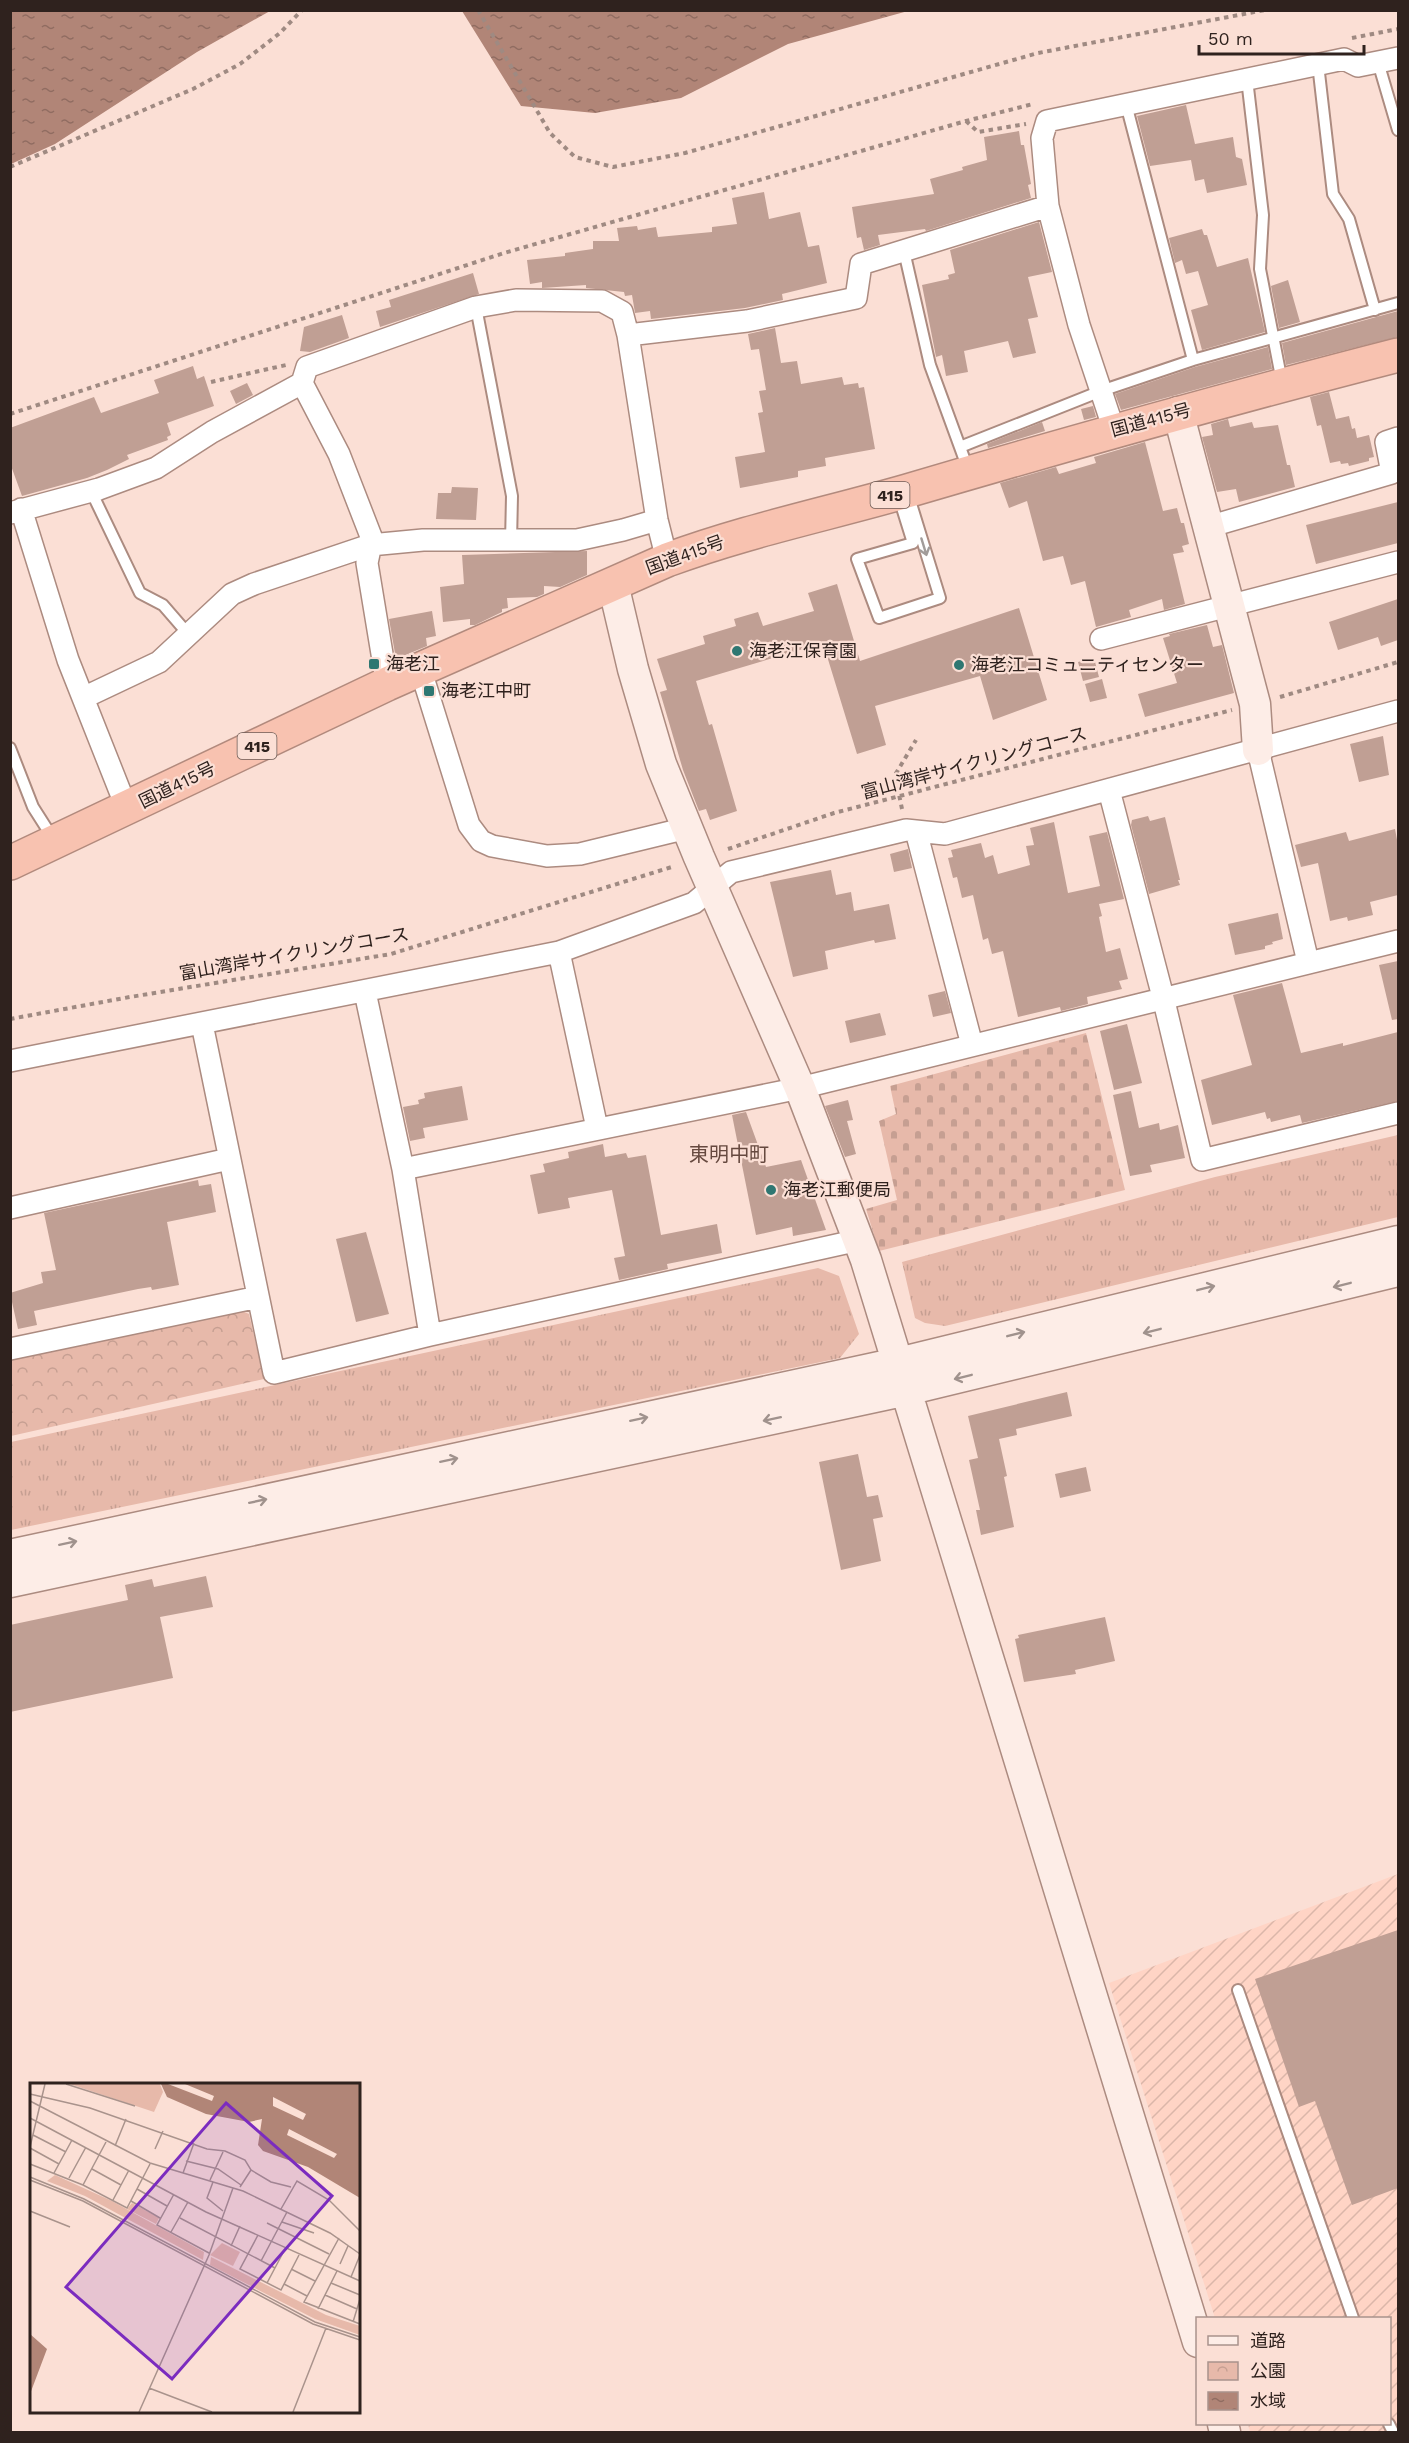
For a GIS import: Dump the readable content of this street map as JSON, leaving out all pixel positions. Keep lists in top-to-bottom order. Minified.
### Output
{"streets":{"highway":["国道415号","415"],"path":["富山湾岸サイクリングコース"]},"districts":["東明中町"],"places":{"other":["海老江保育園","海老江コミュニティセンター","海老江郵便局"],"transit":["海老江","海老江中町"]},"legend":["道路","公園","水域"],"scale_bar":"50 m"}
